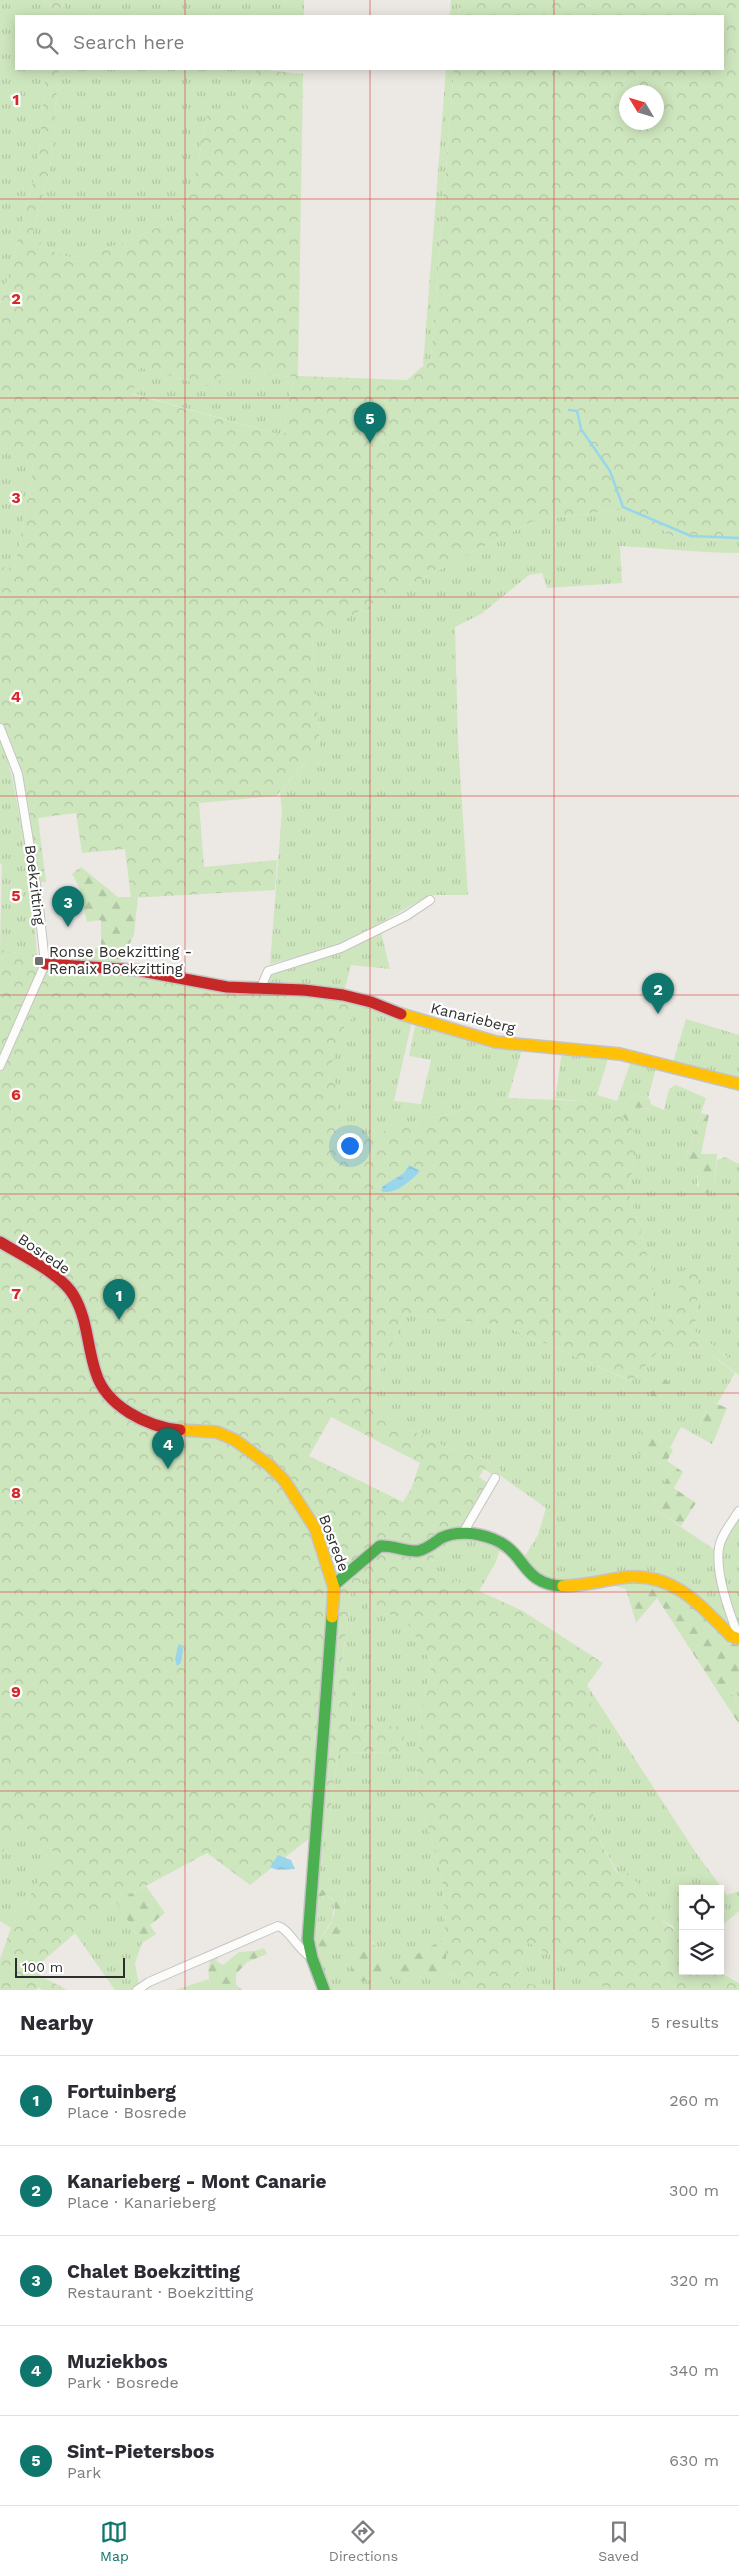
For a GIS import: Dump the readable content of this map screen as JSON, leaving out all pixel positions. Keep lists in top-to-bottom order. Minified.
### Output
{"streets":{"street":["Boekzitting","Kanarieberg","Bosrede"]},"crossings":[["Boekzitting","Kanarieberg"]],"places":{"transit":["Ronse Boekzitting - Renaix Boekzitting"]},"scale_bar":"100 m","north":"top left","page":{"search":"Search here","pins":["5","3","2","1","4"],"scale":"100 m","heading":["Nearby","5 results"],"list":[{"mark":"1","name":"Fortuinberg","note":"Place · Bosrede","value":"260 m"},{"mark":"2","name":"Kanarieberg - Mont Canarie","note":"Place · Kanarieberg","value":"300 m"},{"mark":"3","name":"Chalet Boekzitting","note":"Restaurant · Boekzitting","value":"320 m"},{"mark":"4","name":"Muziekbos","note":"Park · Bosrede","value":"340 m"},{"mark":"5","name":"Sint-Pietersbos","note":"Park","value":"630 m"}],"nav":["Map","Directions","Saved"]},"grid":{"rows":["1","2","3","4","5","6","7","8","9"]}}
